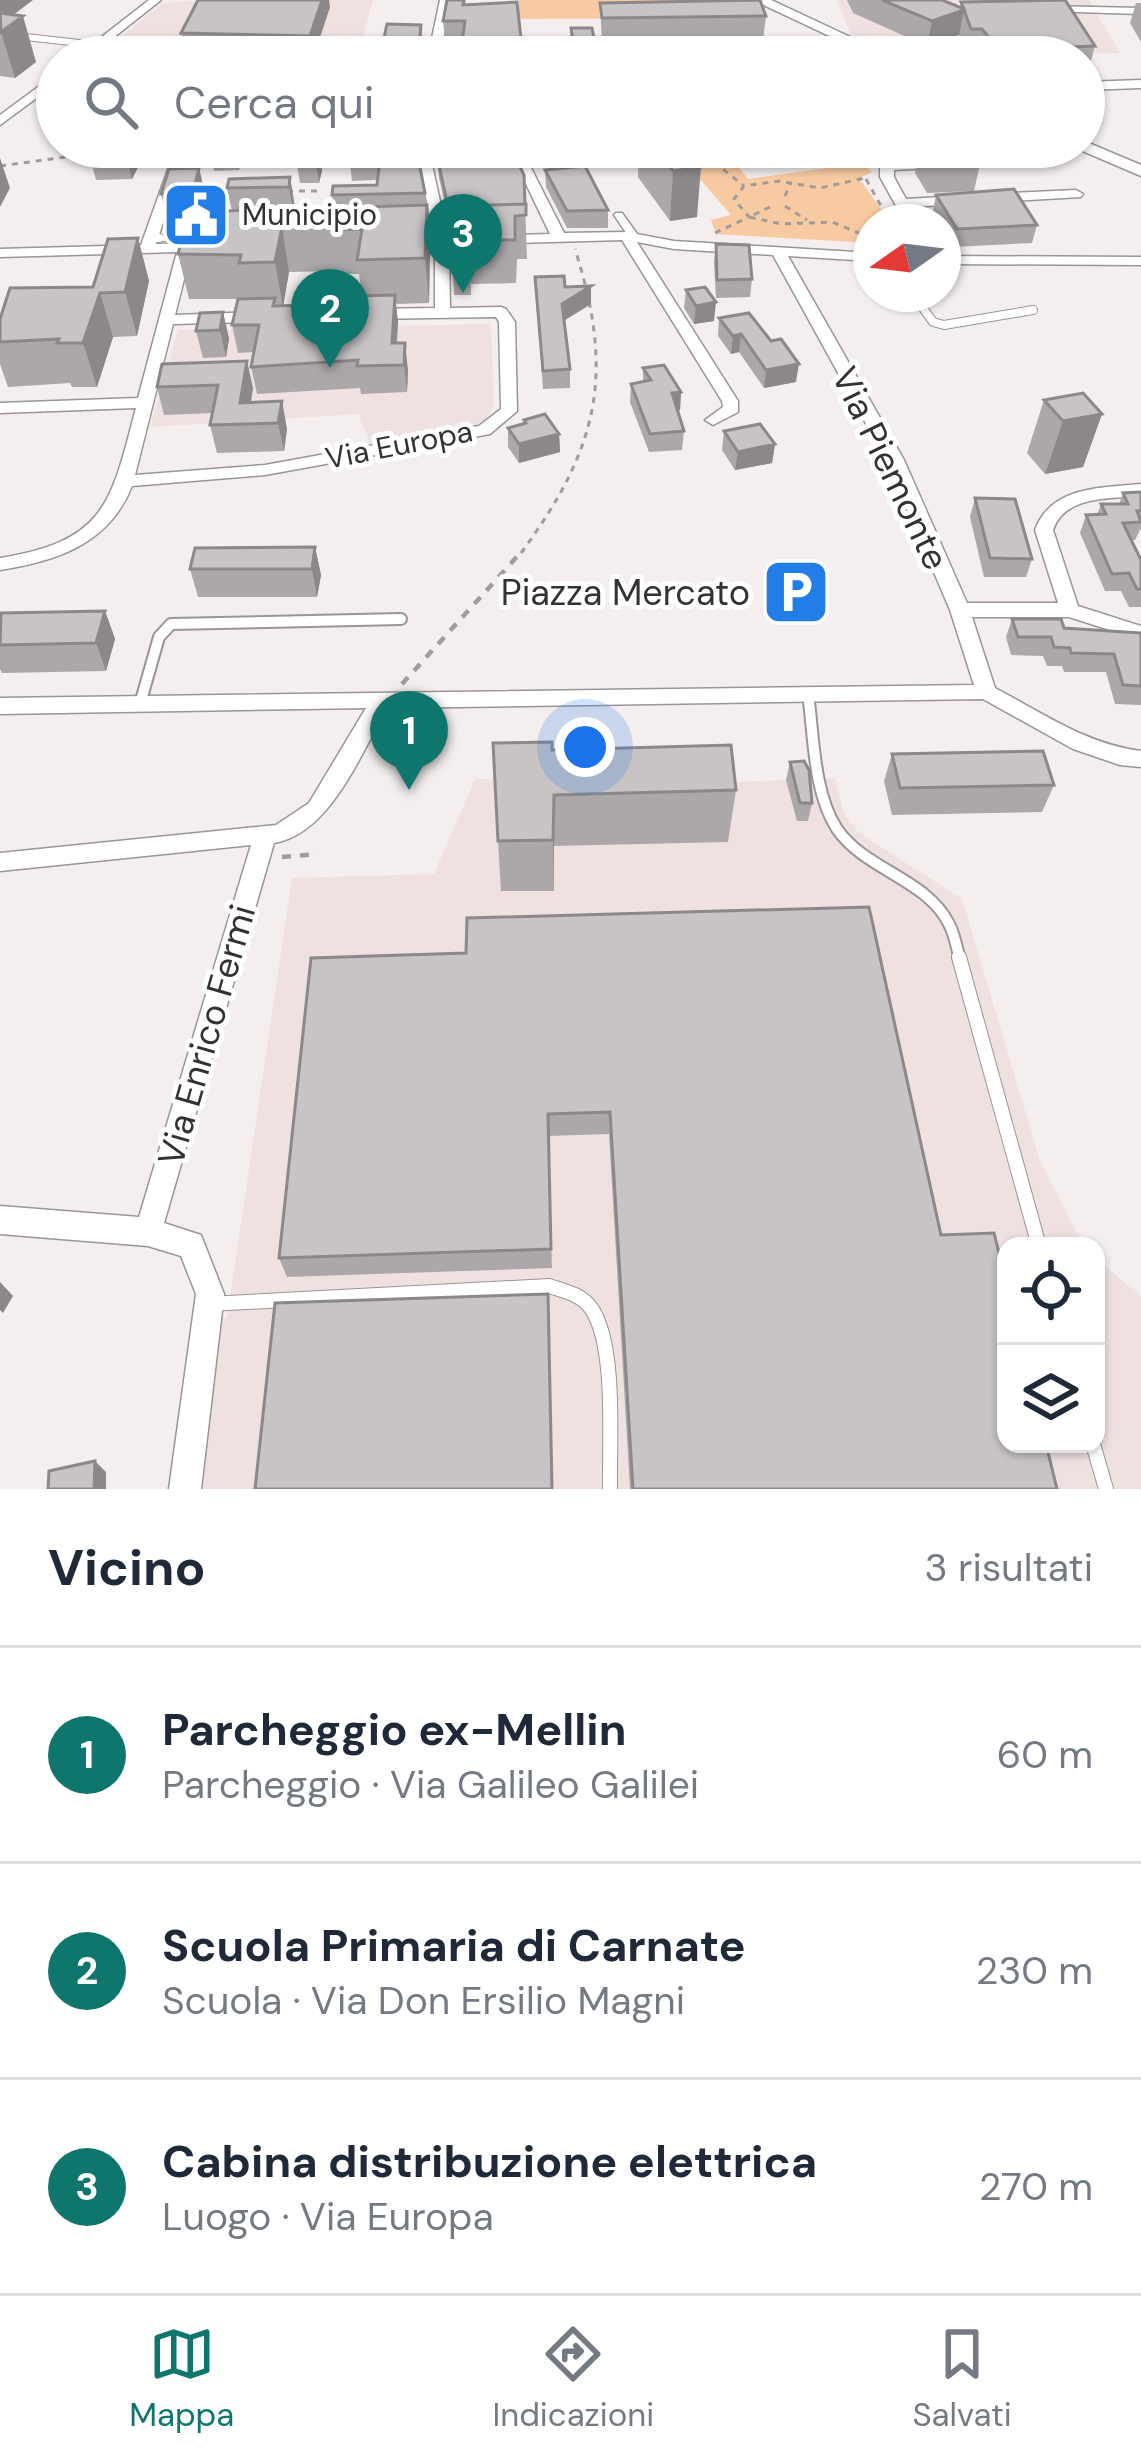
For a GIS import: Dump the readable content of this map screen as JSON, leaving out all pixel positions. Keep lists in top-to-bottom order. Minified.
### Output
{"streets":{"street":["Via Europa","Via Piemonte","Via Enrico Fermi"]},"places":{"public building":["Municipio"],"parking":["Piazza Mercato"]},"north":"left","page":{"search":"Cerca qui","pins":["3","2","1"],"heading":["Vicino","3 risultati"],"list":[{"mark":"1","name":"Parcheggio ex-Mellin","note":"Parcheggio · Via Galileo Galilei","value":"60 m"},{"mark":"2","name":"Scuola Primaria di Carnate","note":"Scuola · Via Don Ersilio Magni","value":"230 m"},{"mark":"3","name":"Cabina distribuzione elettrica","note":"Luogo · Via Europa","value":"270 m"}],"nav":["Mappa","Indicazioni","Salvati"]}}
